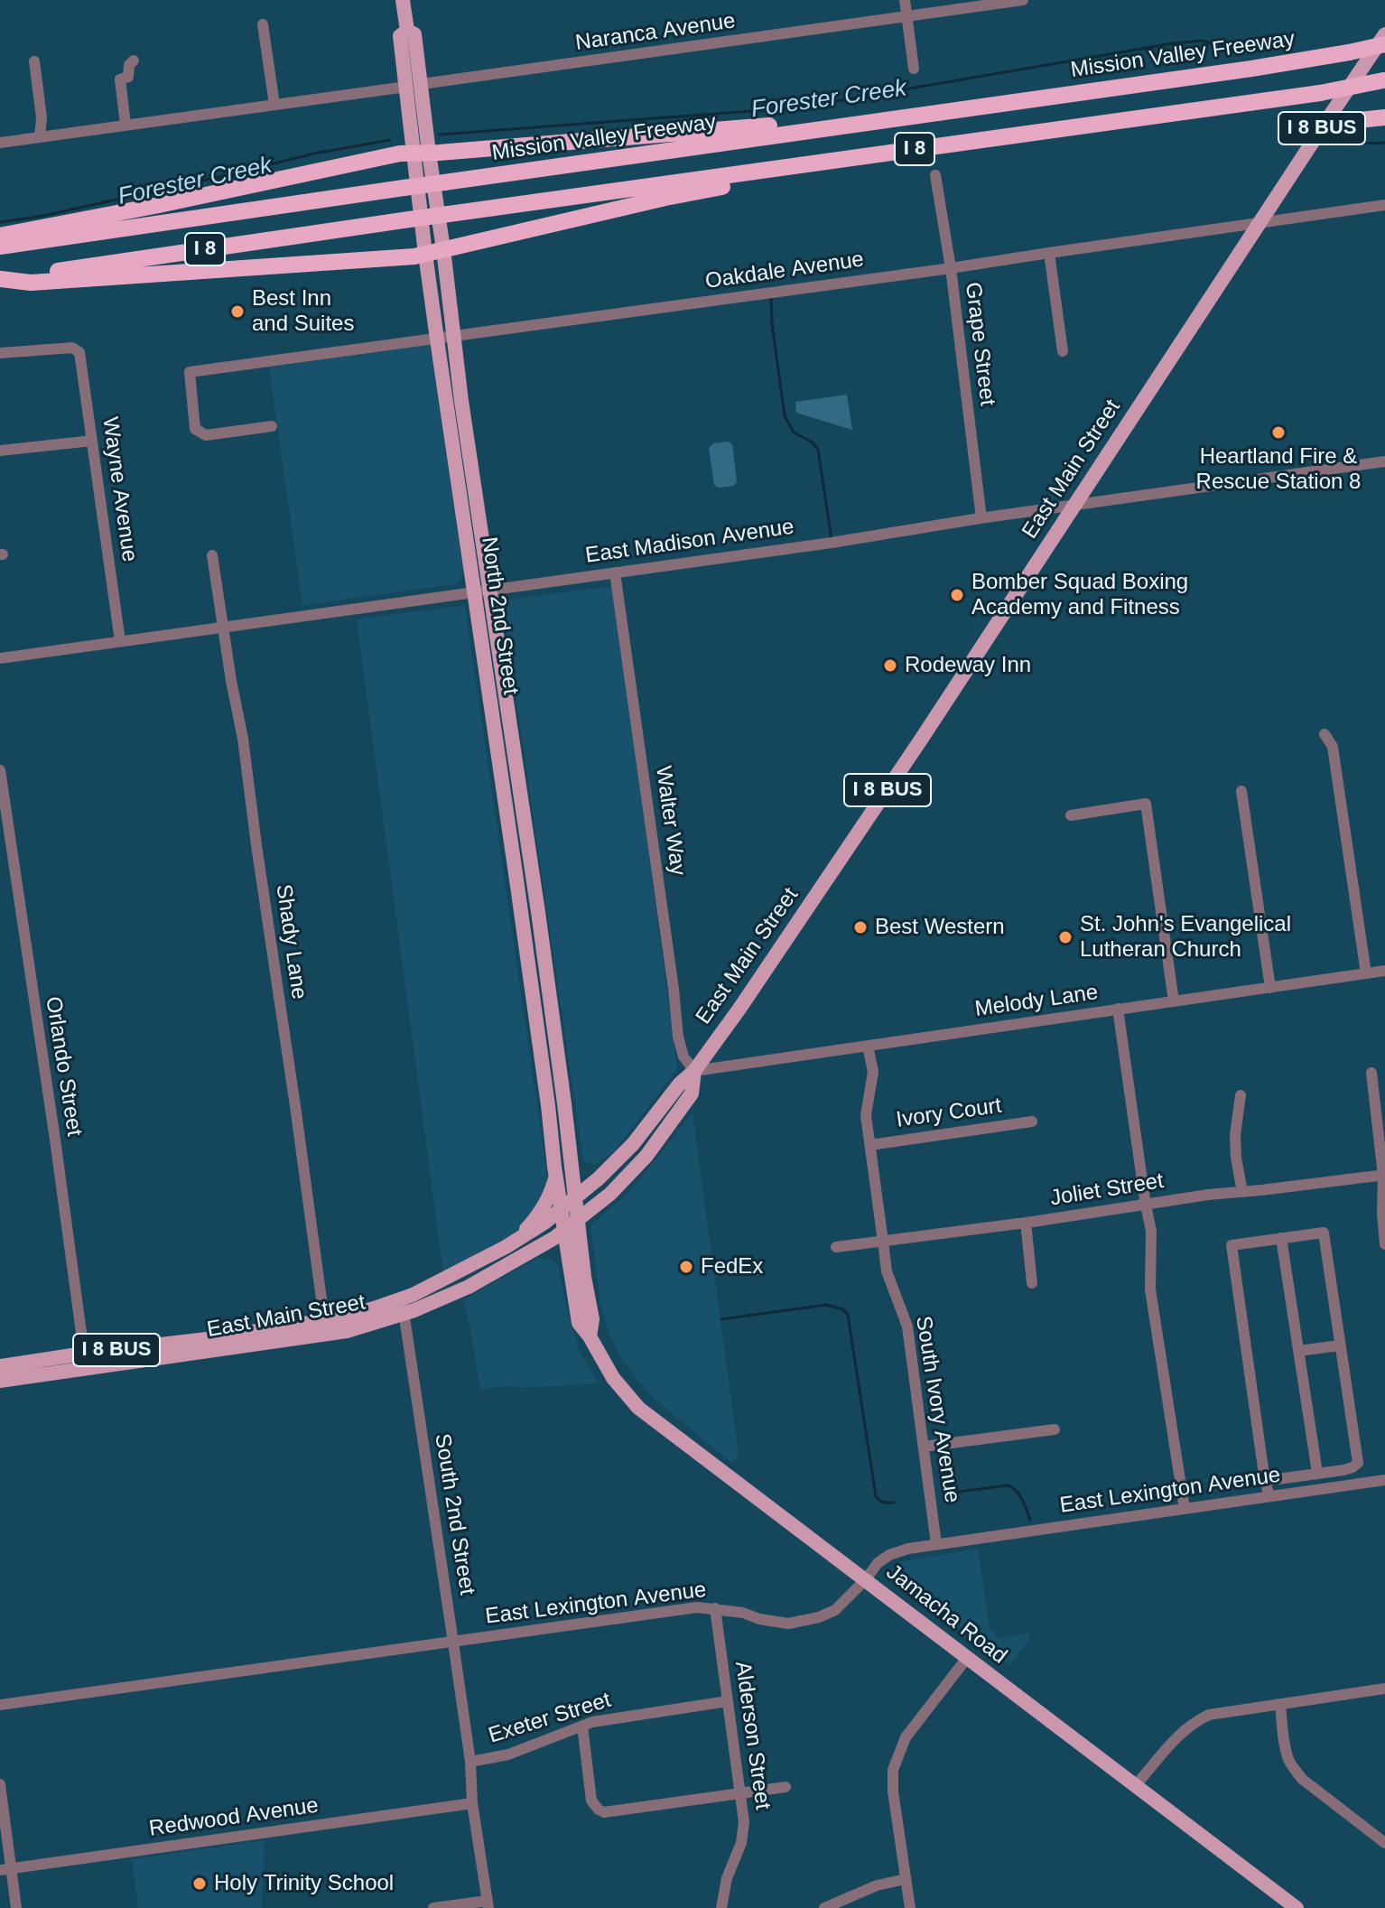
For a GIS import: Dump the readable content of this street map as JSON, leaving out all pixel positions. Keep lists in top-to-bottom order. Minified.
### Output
{"streets":{"highway":["Mission Valley Freeway","I 8"],"main road":["I 8 BUS","East Main Street","North 2nd Street","Jamacha Road"],"street":["Naranca Avenue","Oakdale Avenue","Grape Street","Wayne Avenue","East Madison Avenue","Walter Way","Shady Lane","Melody Lane","Orlando Street","Ivory Court","Joliet Street","South Ivory Avenue","East Lexington Avenue","South 2nd Street","Exeter Street","Alderson Street","Redwood Avenue"]},"crossings":[["Naranca Avenue","North 2nd Street"],["Oakdale Avenue","Grape Street"],["Oakdale Avenue","East Main Street"],["Oakdale Avenue","North 2nd Street"],["Grape Street","East Madison Avenue"],["East Main Street","East Madison Avenue"],["East Main Street","North 2nd Street"],["East Main Street","Walter Way"],["East Main Street","Shady Lane"],["East Main Street","Melody Lane"],["East Main Street","Orlando Street"],["East Main Street","South 2nd Street"],["East Main Street","Jamacha Road"],["Wayne Avenue","East Madison Avenue"],["East Madison Avenue","North 2nd Street"],["East Madison Avenue","Walter Way"],["East Madison Avenue","Shady Lane"],["North 2nd Street","Jamacha Road"],["Walter Way","Melody Lane"],["Melody Lane","South Ivory Avenue"],["Ivory Court","South Ivory Avenue"],["Joliet Street","South Ivory Avenue"],["South Ivory Avenue","East Lexington Avenue"],["East Lexington Avenue","South 2nd Street"],["East Lexington Avenue","Jamacha Road"],["East Lexington Avenue","Alderson Street"],["South 2nd Street","Exeter Street"],["South 2nd Street","Redwood Avenue"],["Exeter Street","Alderson Street"]],"water":["Forester Creek"],"places":["Best Inn and Suites","Heartland Fire & Rescue Station 8","Bomber Squad Boxing Academy and Fitness","Rodeway Inn","Best Western","St. John's Evangelical Lutheran Church","FedEx","Holy Trinity School"]}
